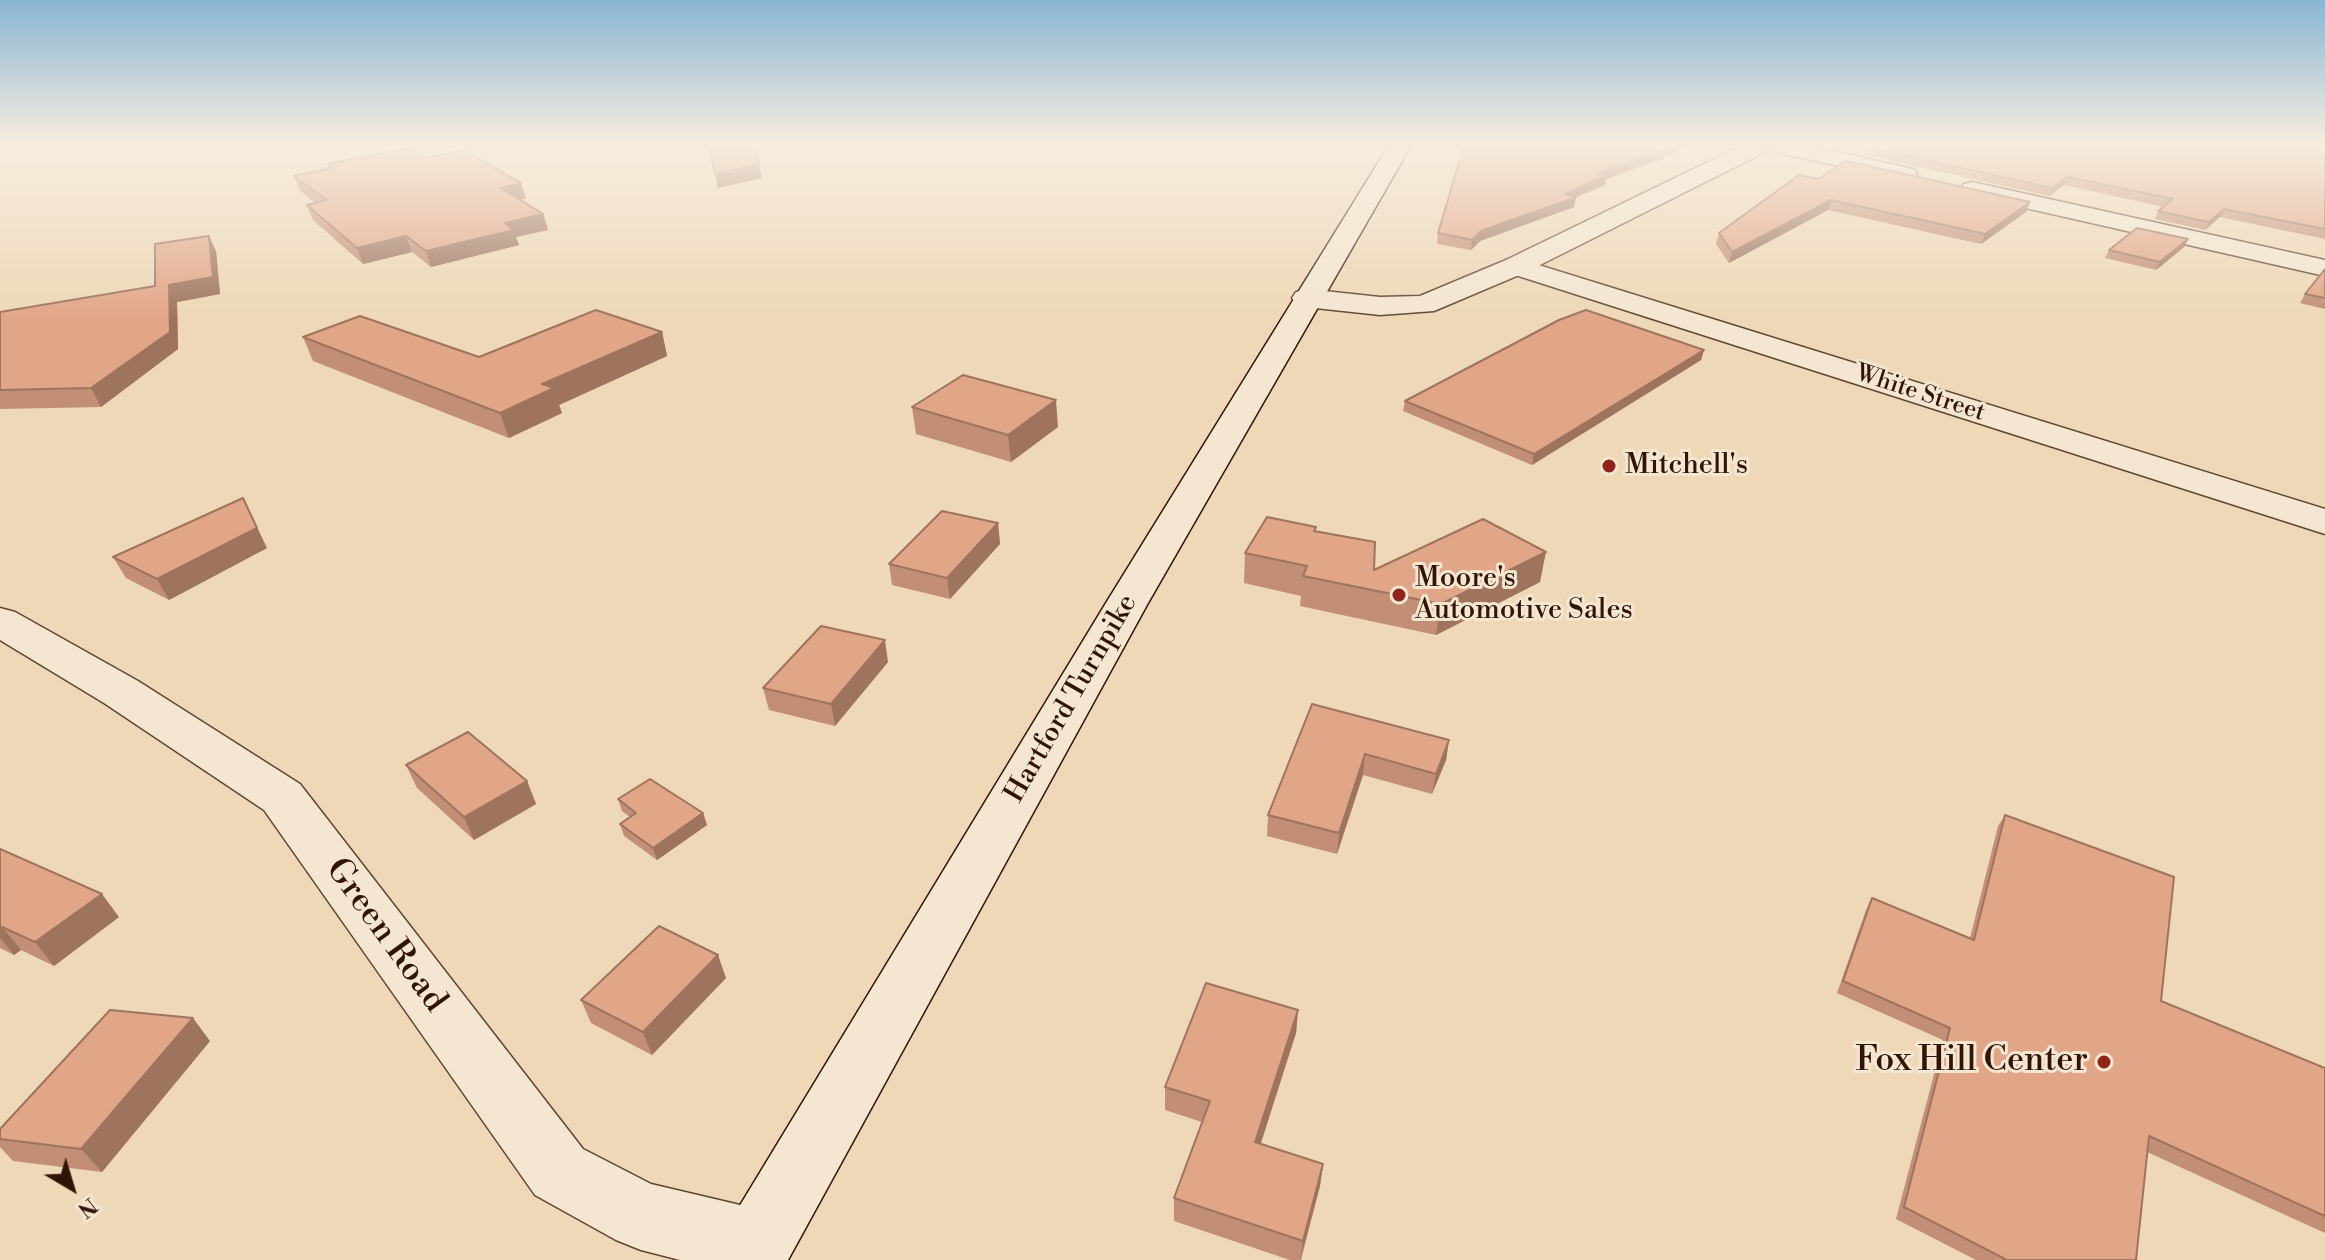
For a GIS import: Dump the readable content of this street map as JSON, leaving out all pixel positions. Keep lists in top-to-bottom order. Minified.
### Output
{"streets":{"street":["White Street","Hartford Turnpike","Green Road"]},"crossings":[["Hartford Turnpike","Green Road"]],"places":["Mitchell's","Moore's Automotive Sales","Fox Hill Center"],"north":"bottom right"}
